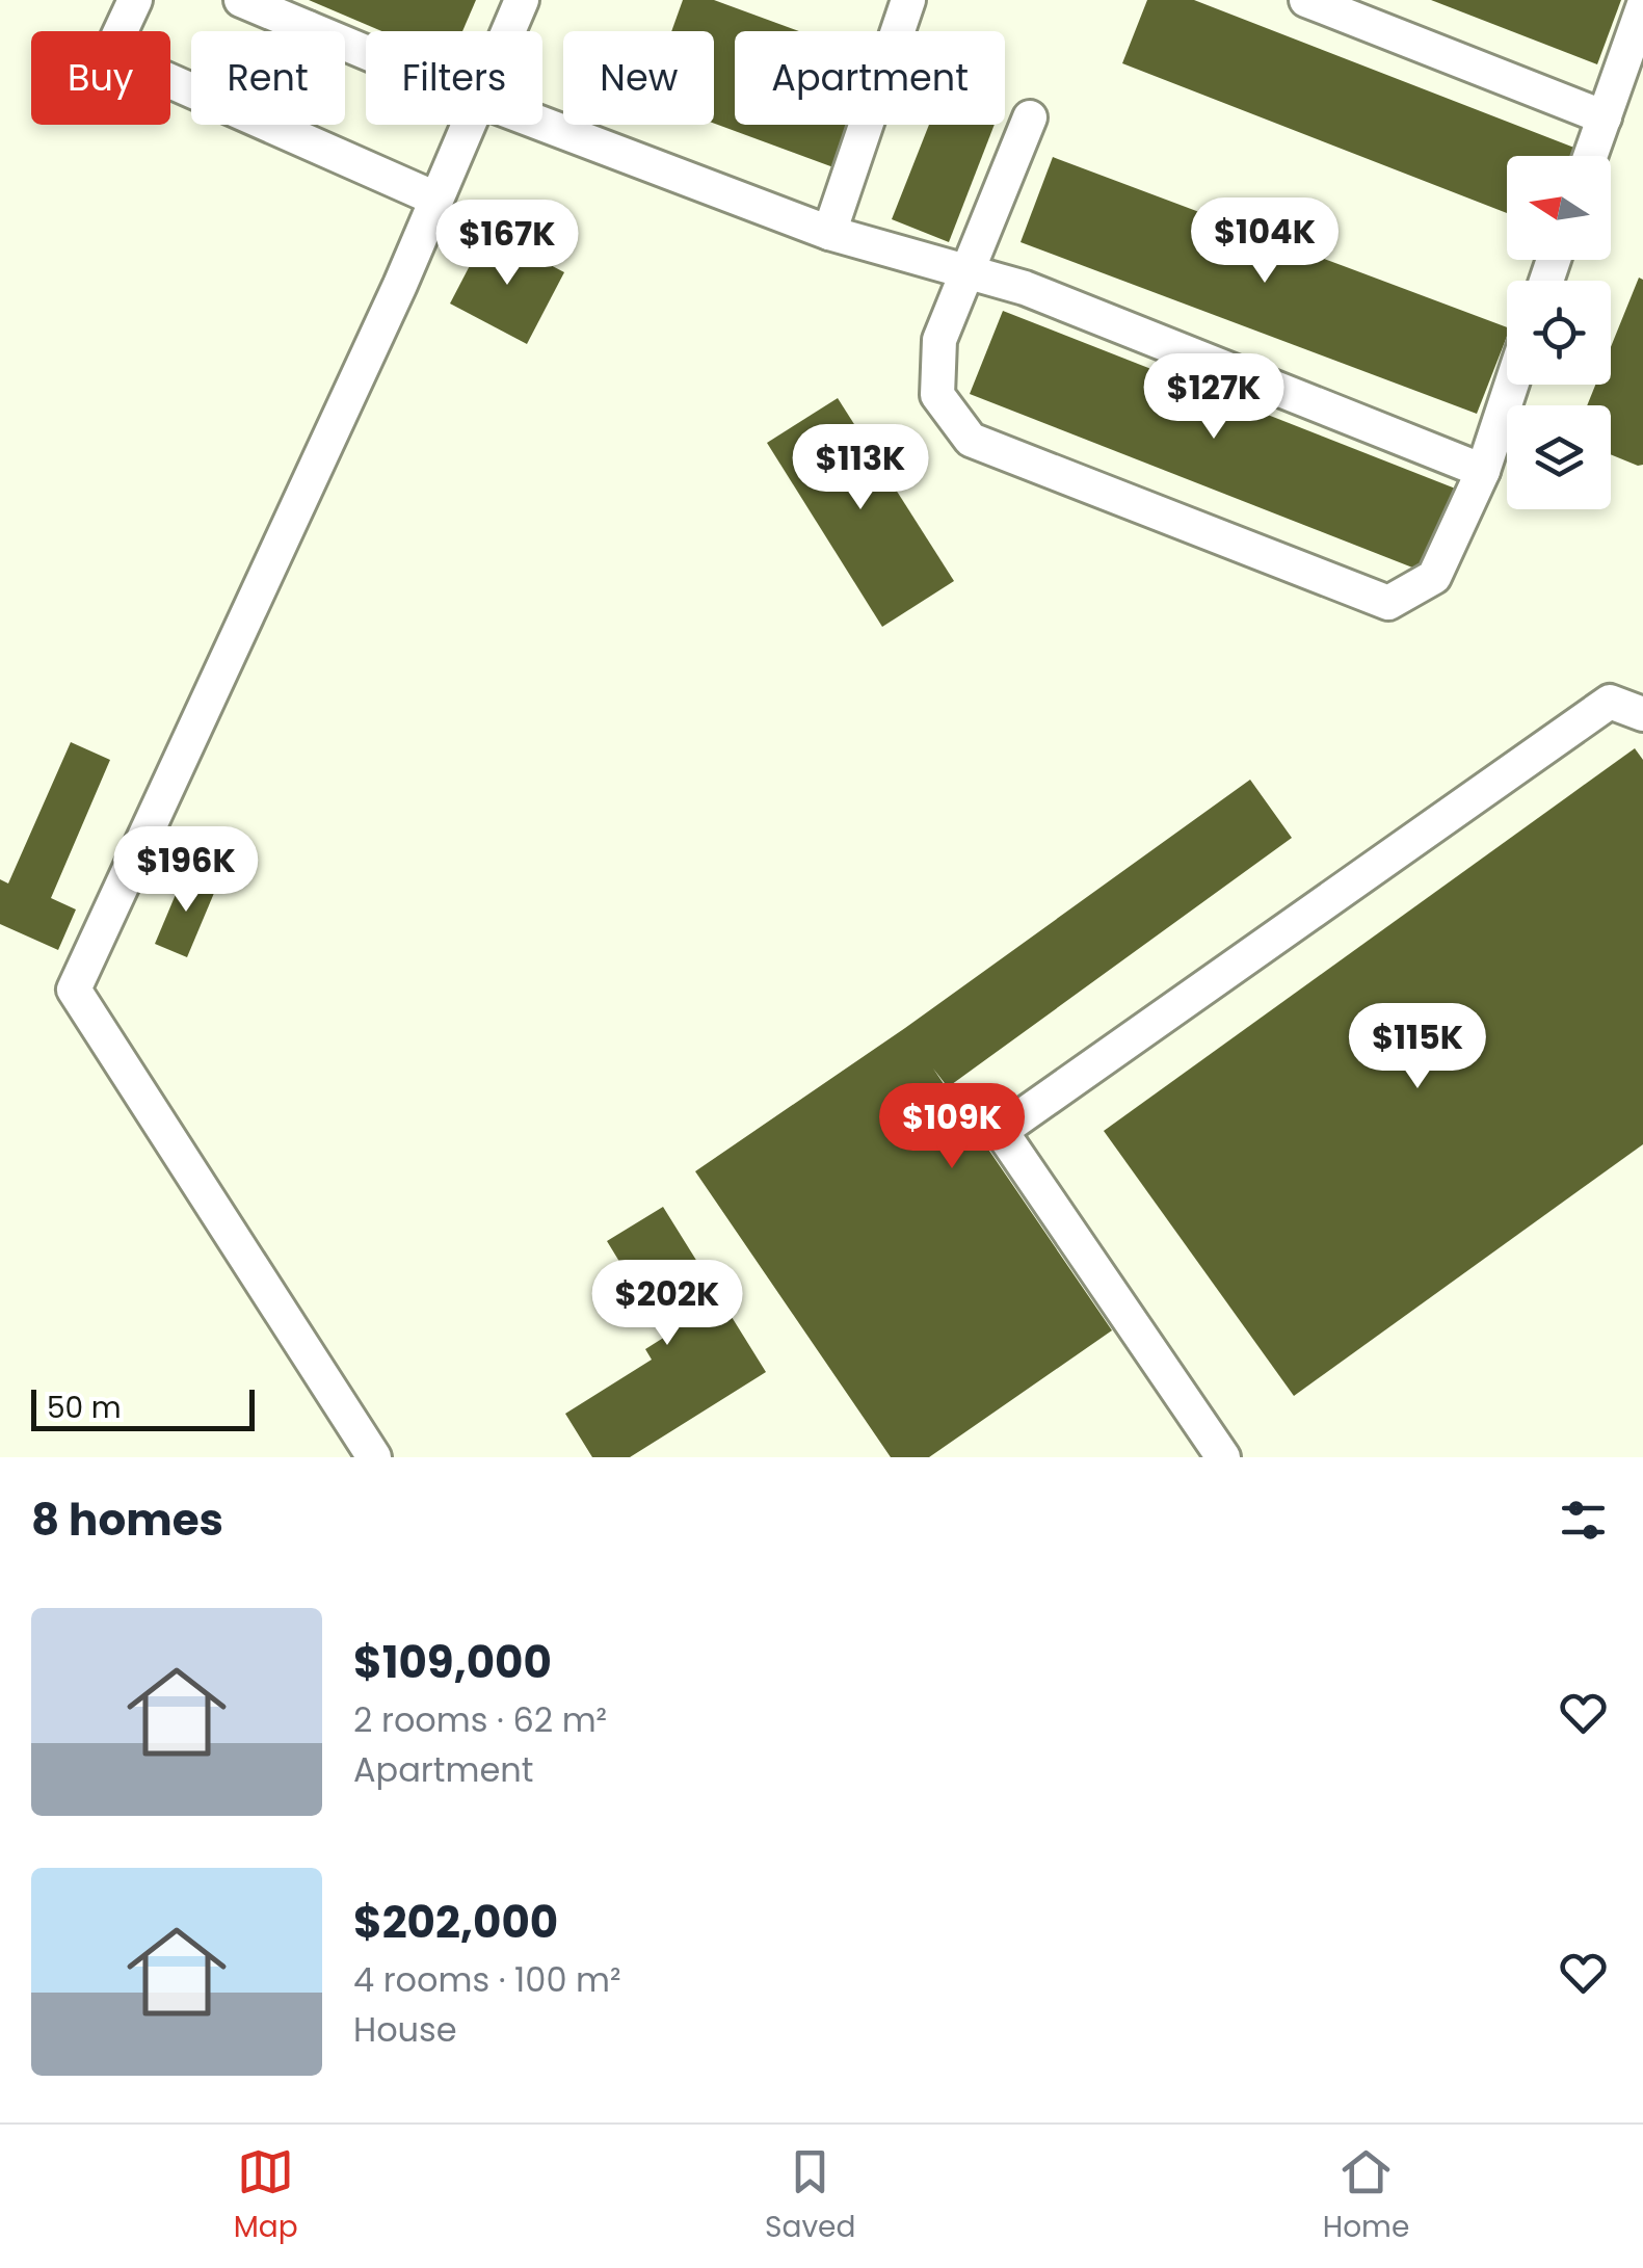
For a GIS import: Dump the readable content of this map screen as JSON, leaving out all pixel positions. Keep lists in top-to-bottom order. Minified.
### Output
{"scale_bar":"50 m","north":"left","page":{"chip":["Buy","Rent","Filters","New","Apartment"],"price":["$104K","$167K","$127K","$113K","$196K","$115K","$109K","$202K"],"scale":"50 m","heading":"8 homes","list":[{"name":"$109,000","note":"2 rooms · 62 m² · Apartment"},{"name":"$202,000","note":"4 rooms · 100 m² · House"}],"tabs":["Map","Saved","Home"]}}
